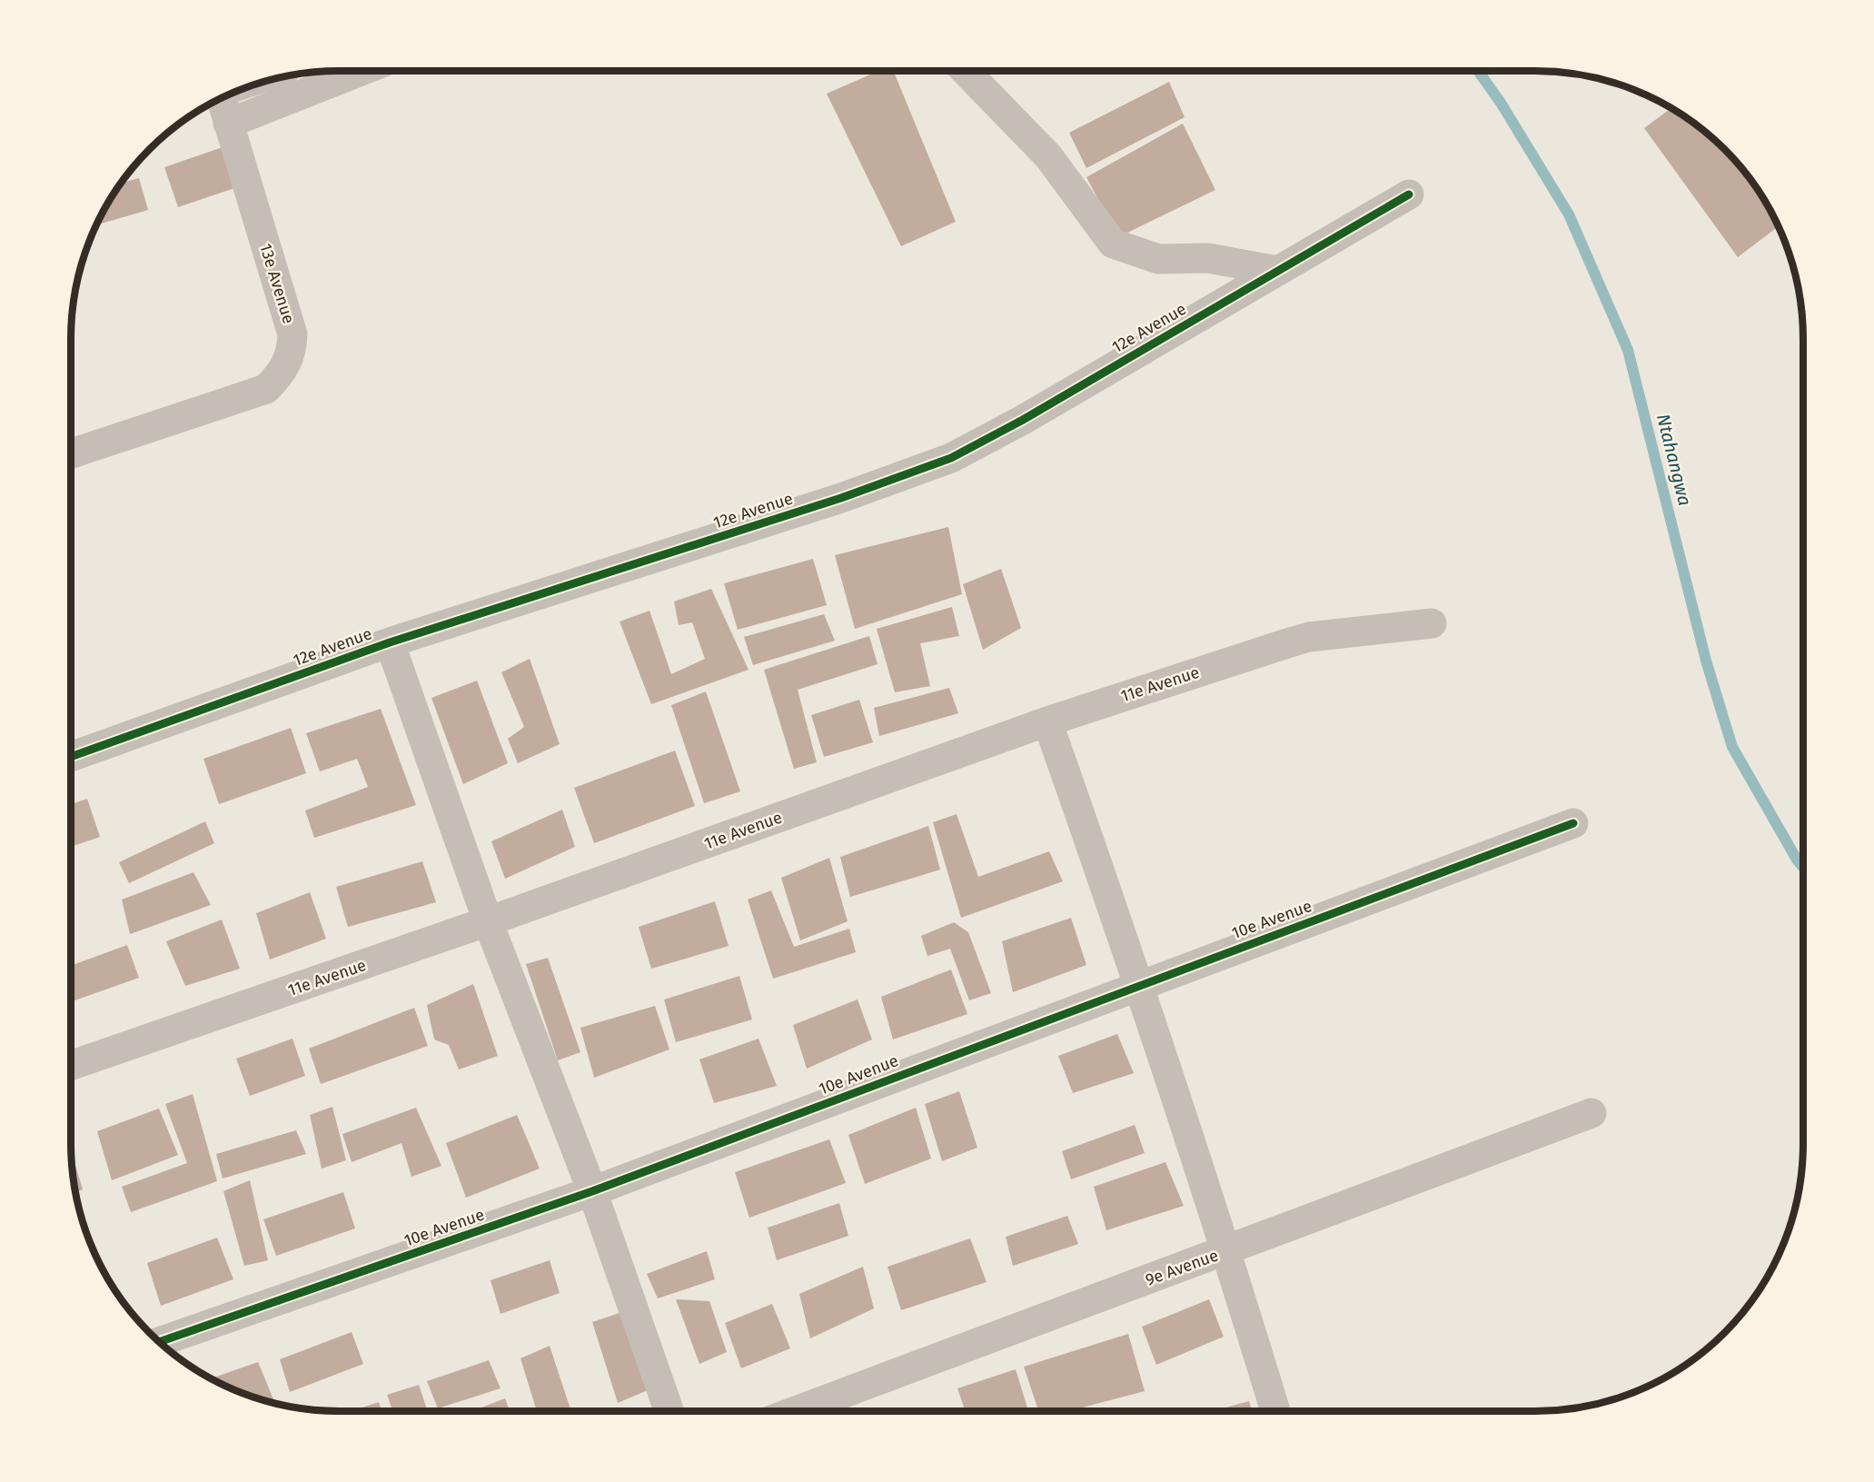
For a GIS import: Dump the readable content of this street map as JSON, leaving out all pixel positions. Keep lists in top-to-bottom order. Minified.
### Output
{"streets":{"street":["13e Avenue","12e Avenue","11e Avenue","10e Avenue","9e Avenue"]},"water":["Ntahangwa"]}
